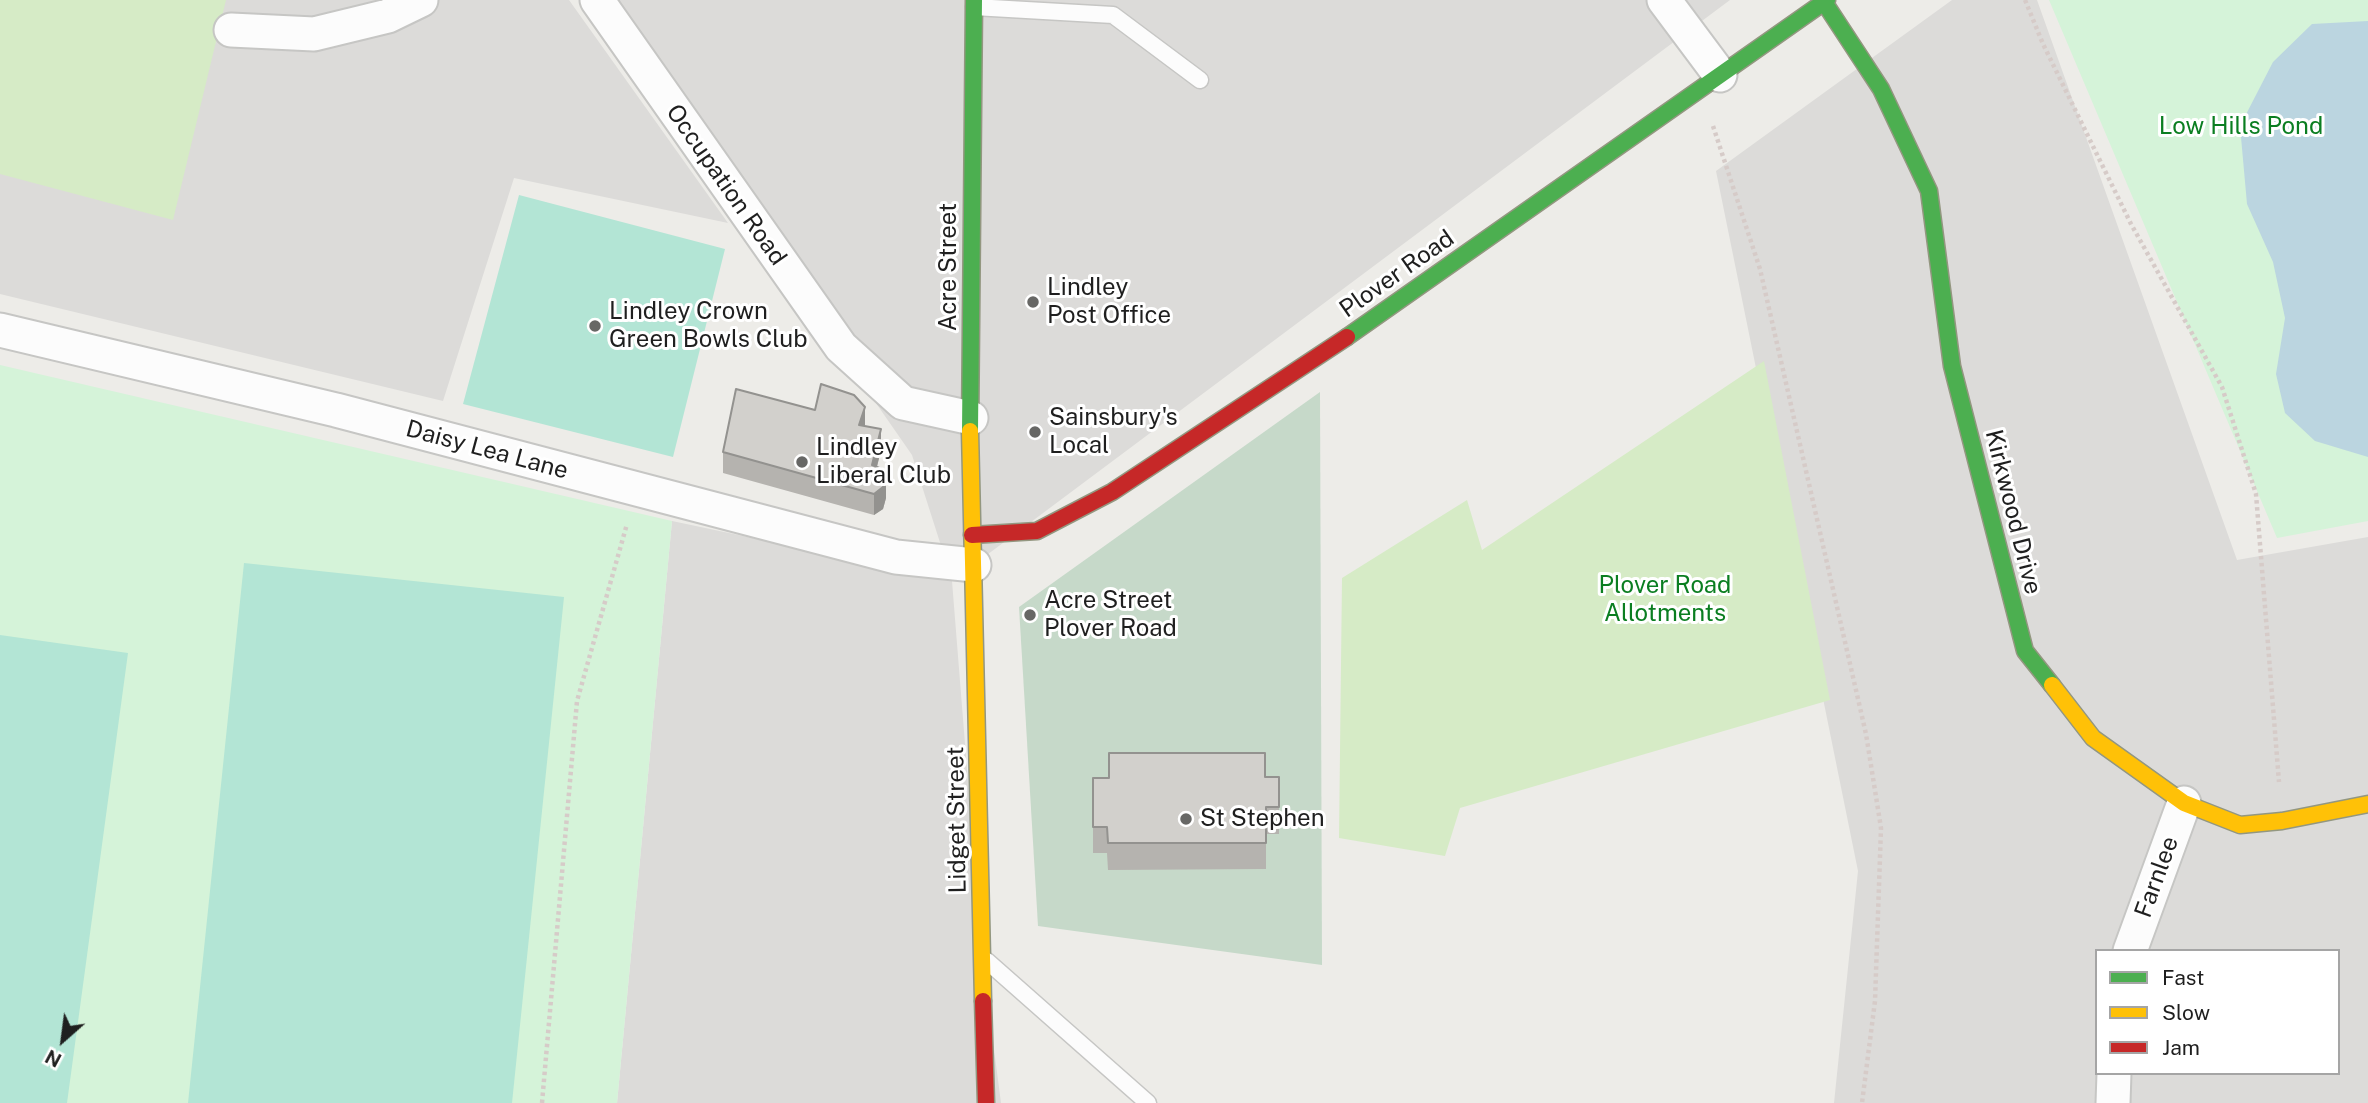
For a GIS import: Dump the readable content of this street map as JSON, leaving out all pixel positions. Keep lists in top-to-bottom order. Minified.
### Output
{"streets":{"street":["Occupation Road","Acre Street","Plover Road","Daisy Lea Lane","Kirkwood Drive","Lidget Street","Farnlee"]},"crossings":[["Occupation Road","Acre Street"],["Acre Street","Plover Road"],["Acre Street","Daisy Lea Lane"],["Acre Street","Lidget Street"],["Plover Road","Daisy Lea Lane"],["Plover Road","Kirkwood Drive"],["Plover Road","Lidget Street"],["Daisy Lea Lane","Lidget Street"],["Kirkwood Drive","Farnlee"]],"parks":["Low Hills Pond","Plover Road Allotments"],"places":["Lindley Post Office","Lindley Crown Green Bowls Club","Sainsbury's Local","Lindley Liberal Club","Acre Street Plover Road","St Stephen"],"legend":["Fast","Slow","Jam"],"north":"bottom left"}
